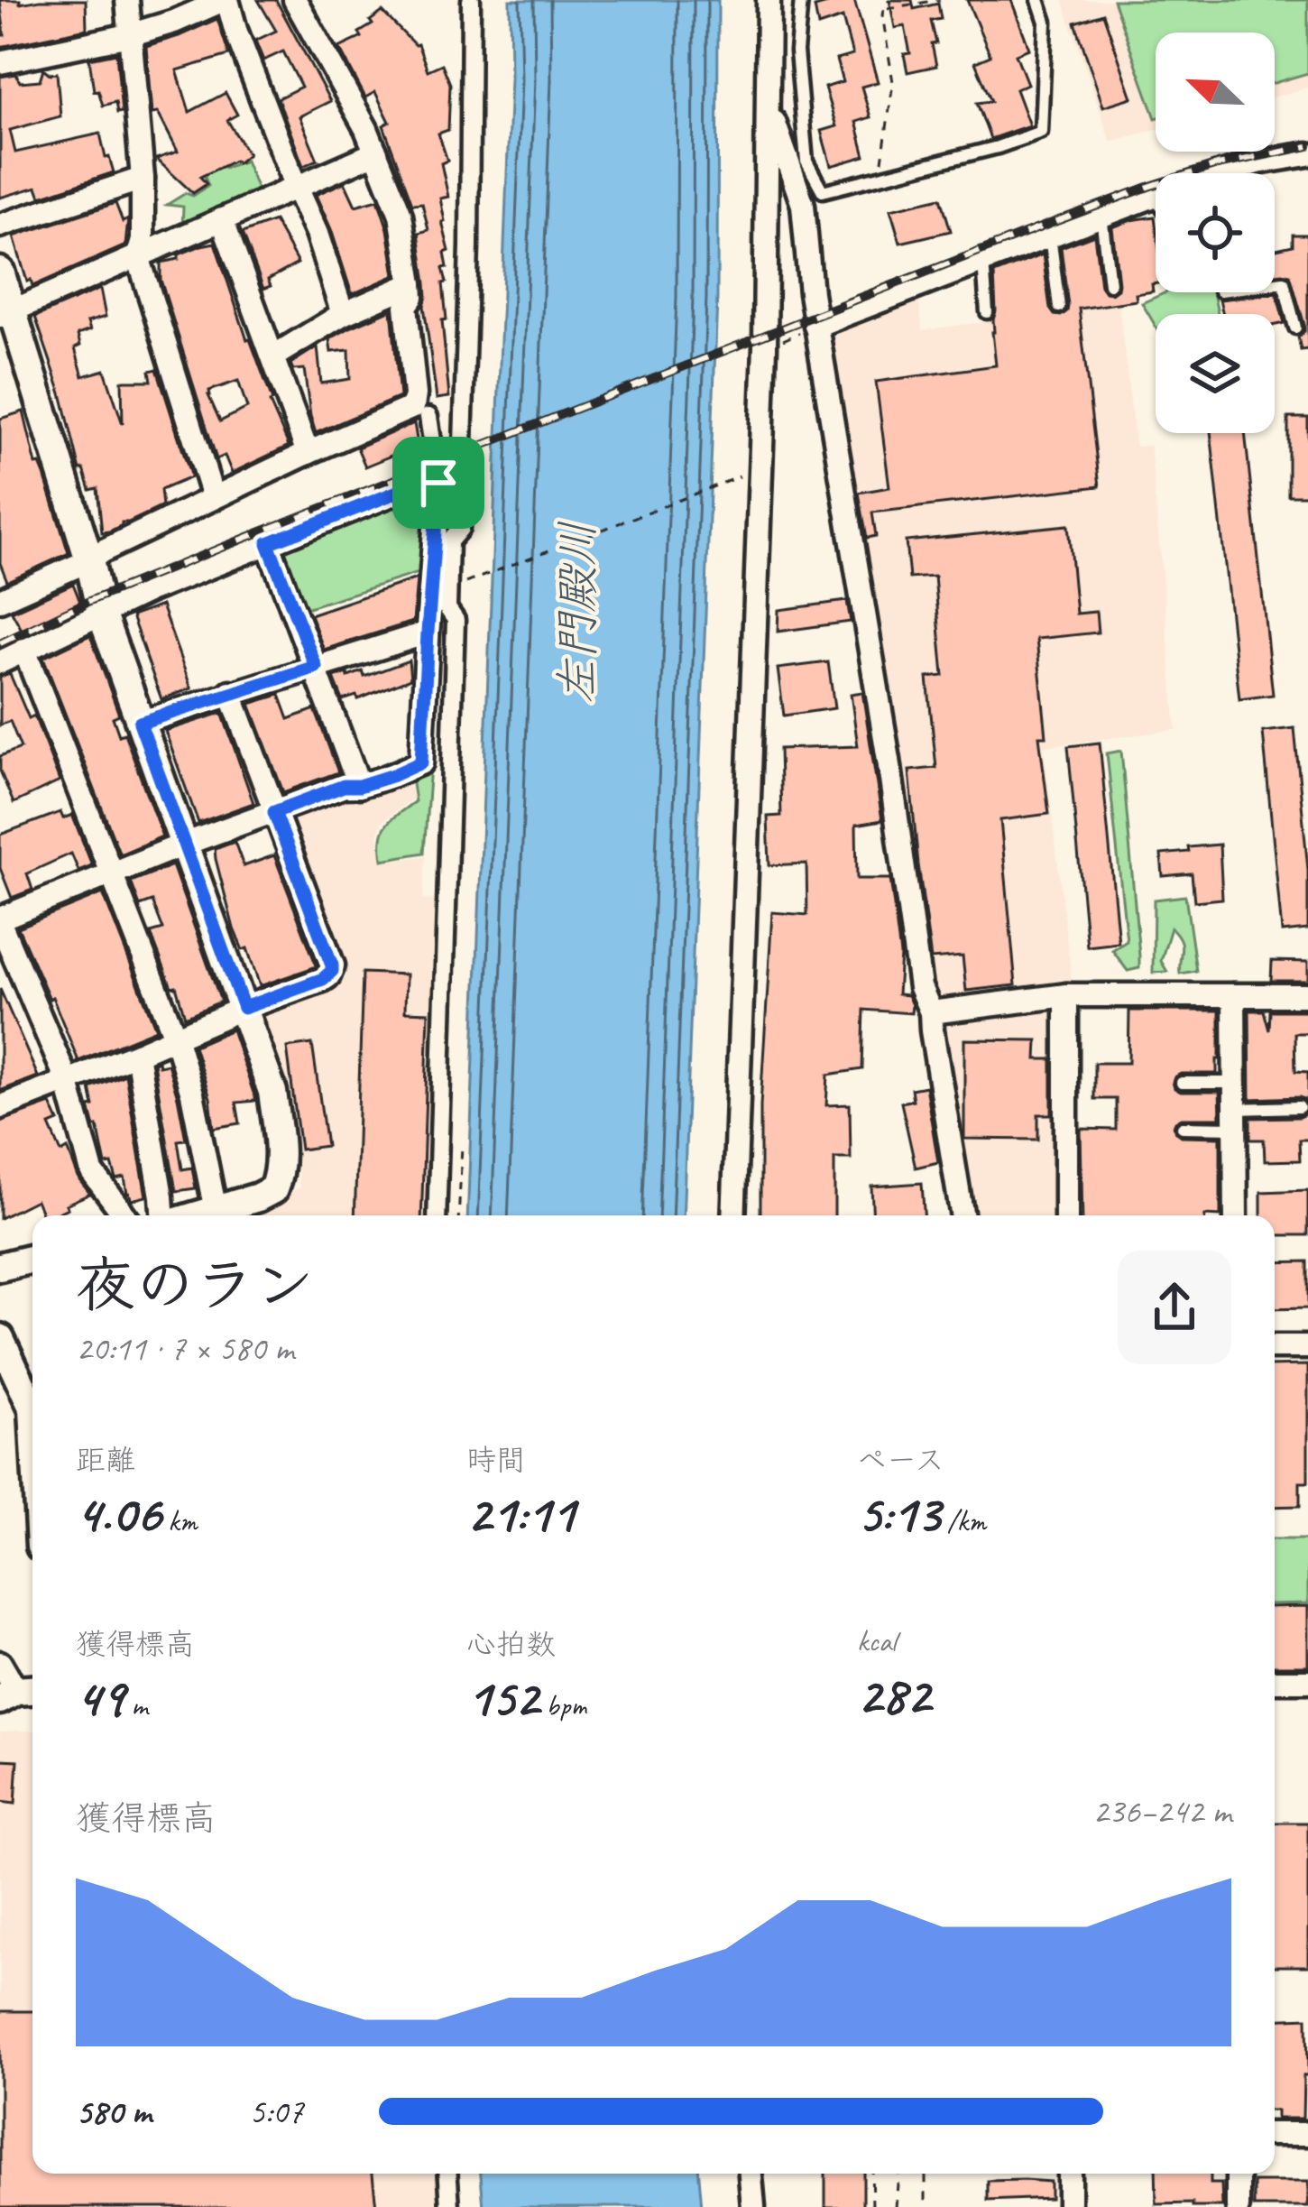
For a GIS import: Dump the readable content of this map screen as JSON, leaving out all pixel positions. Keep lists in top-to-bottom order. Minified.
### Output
{"water":["左門殿川"],"north":"top left","page":{"heading":["夜のラン","20:11 · 7 × 580 m"],"stats":[["距離","4.06 km"],["時間","21:11"],["ペース","5:13 /km"],["獲得標高","49 m"],["心拍数","152 bpm"],["kcal","282"]],"chart":["獲得標高","236–242 m"],"list":[{"name":"580 m","note":"5:07"}]}}
